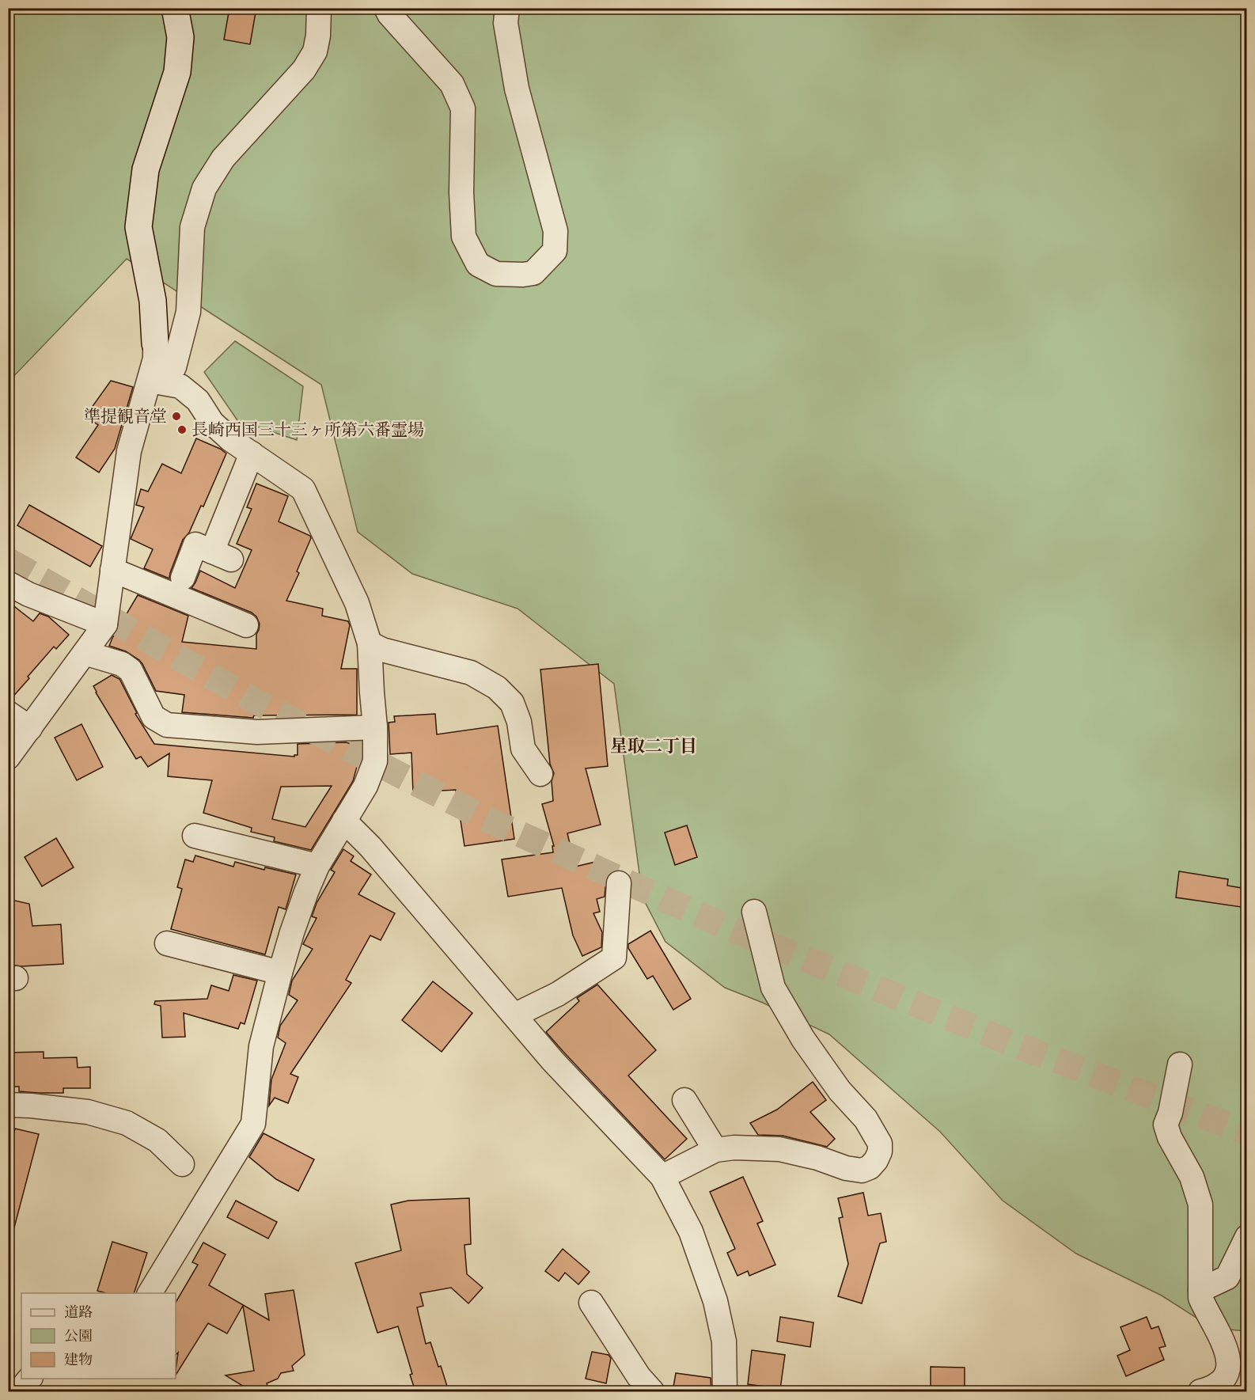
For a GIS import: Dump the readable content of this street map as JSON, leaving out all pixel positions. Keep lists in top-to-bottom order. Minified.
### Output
{"districts":["星取二丁目"],"places":["準提観音堂","長崎西国三十三ヶ所第六番霊場"],"legend":["道路","公園","建物"]}
